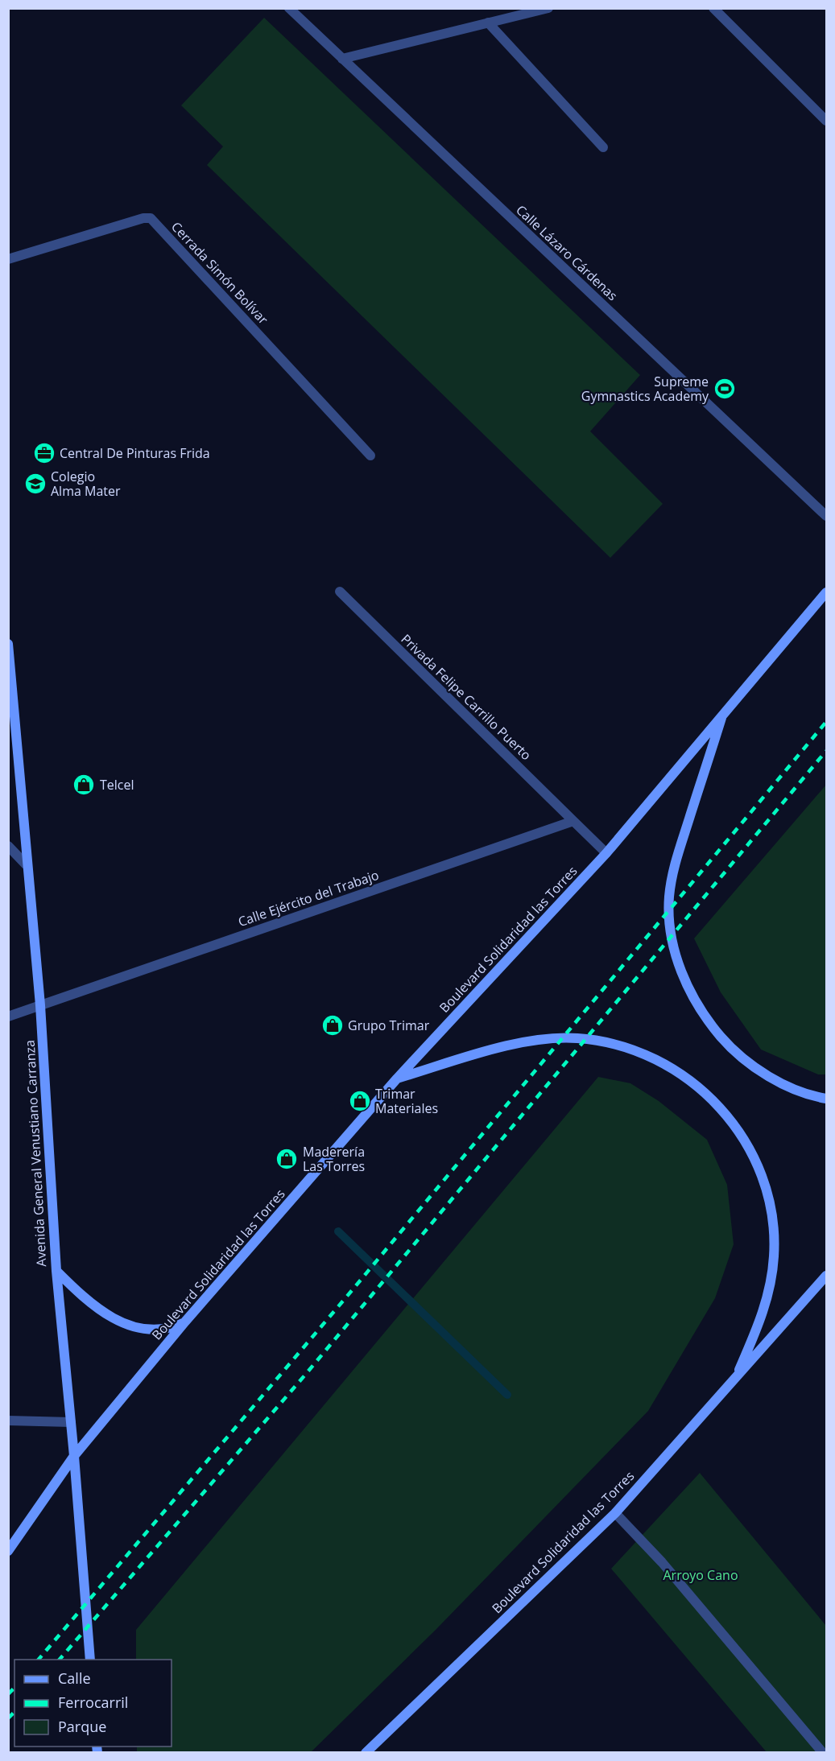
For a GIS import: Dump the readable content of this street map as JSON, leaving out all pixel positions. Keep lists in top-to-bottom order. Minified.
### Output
{"streets":{"main road":["Boulevard Solidaridad las Torres","Avenida General Venustiano Carranza"],"street":["Calle Lázaro Cárdenas","Cerrada Simón Bolívar","Privada Felipe Carrillo Puerto","Calle Ejército del Trabajo"]},"crossings":[["Privada Felipe Carrillo Puerto","Calle Ejército del Trabajo"],["Calle Ejército del Trabajo","Avenida General Venustiano Carranza"],["Boulevard Solidaridad las Torres","Avenida General Venustiano Carranza"]],"parks":["Arroyo Cano"],"places":{"sports":["Supreme Gymnastics Academy"],"office":["Central De Pinturas Frida"],"school or university":["Colegio Alma Mater"],"shop":["Telcel","Grupo Trimar","Trimar Materiales","Maderería Las Torres"]},"legend":["Calle","Ferrocarril","Parque"]}
